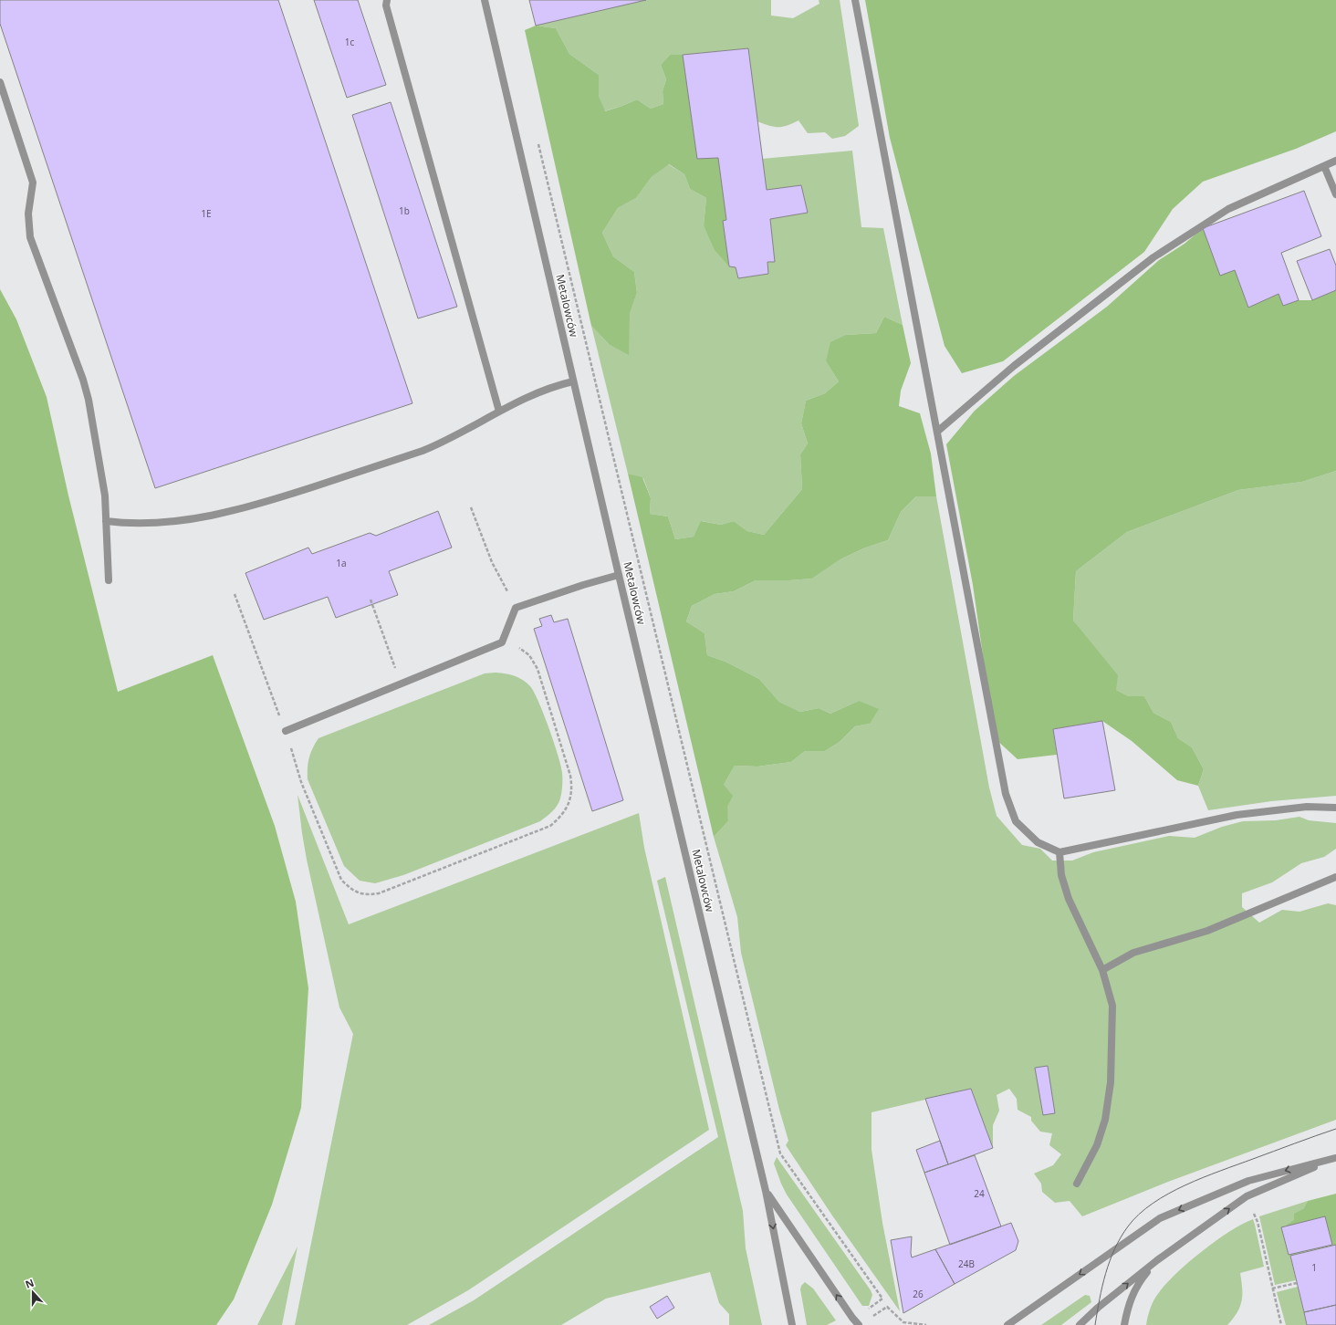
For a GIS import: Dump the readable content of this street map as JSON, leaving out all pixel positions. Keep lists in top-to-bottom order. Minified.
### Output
{"streets":{"street":["Metalowców"]},"house_numbers":["1c","1b","1E","1a","24","24B","1","26"],"north":"top"}
